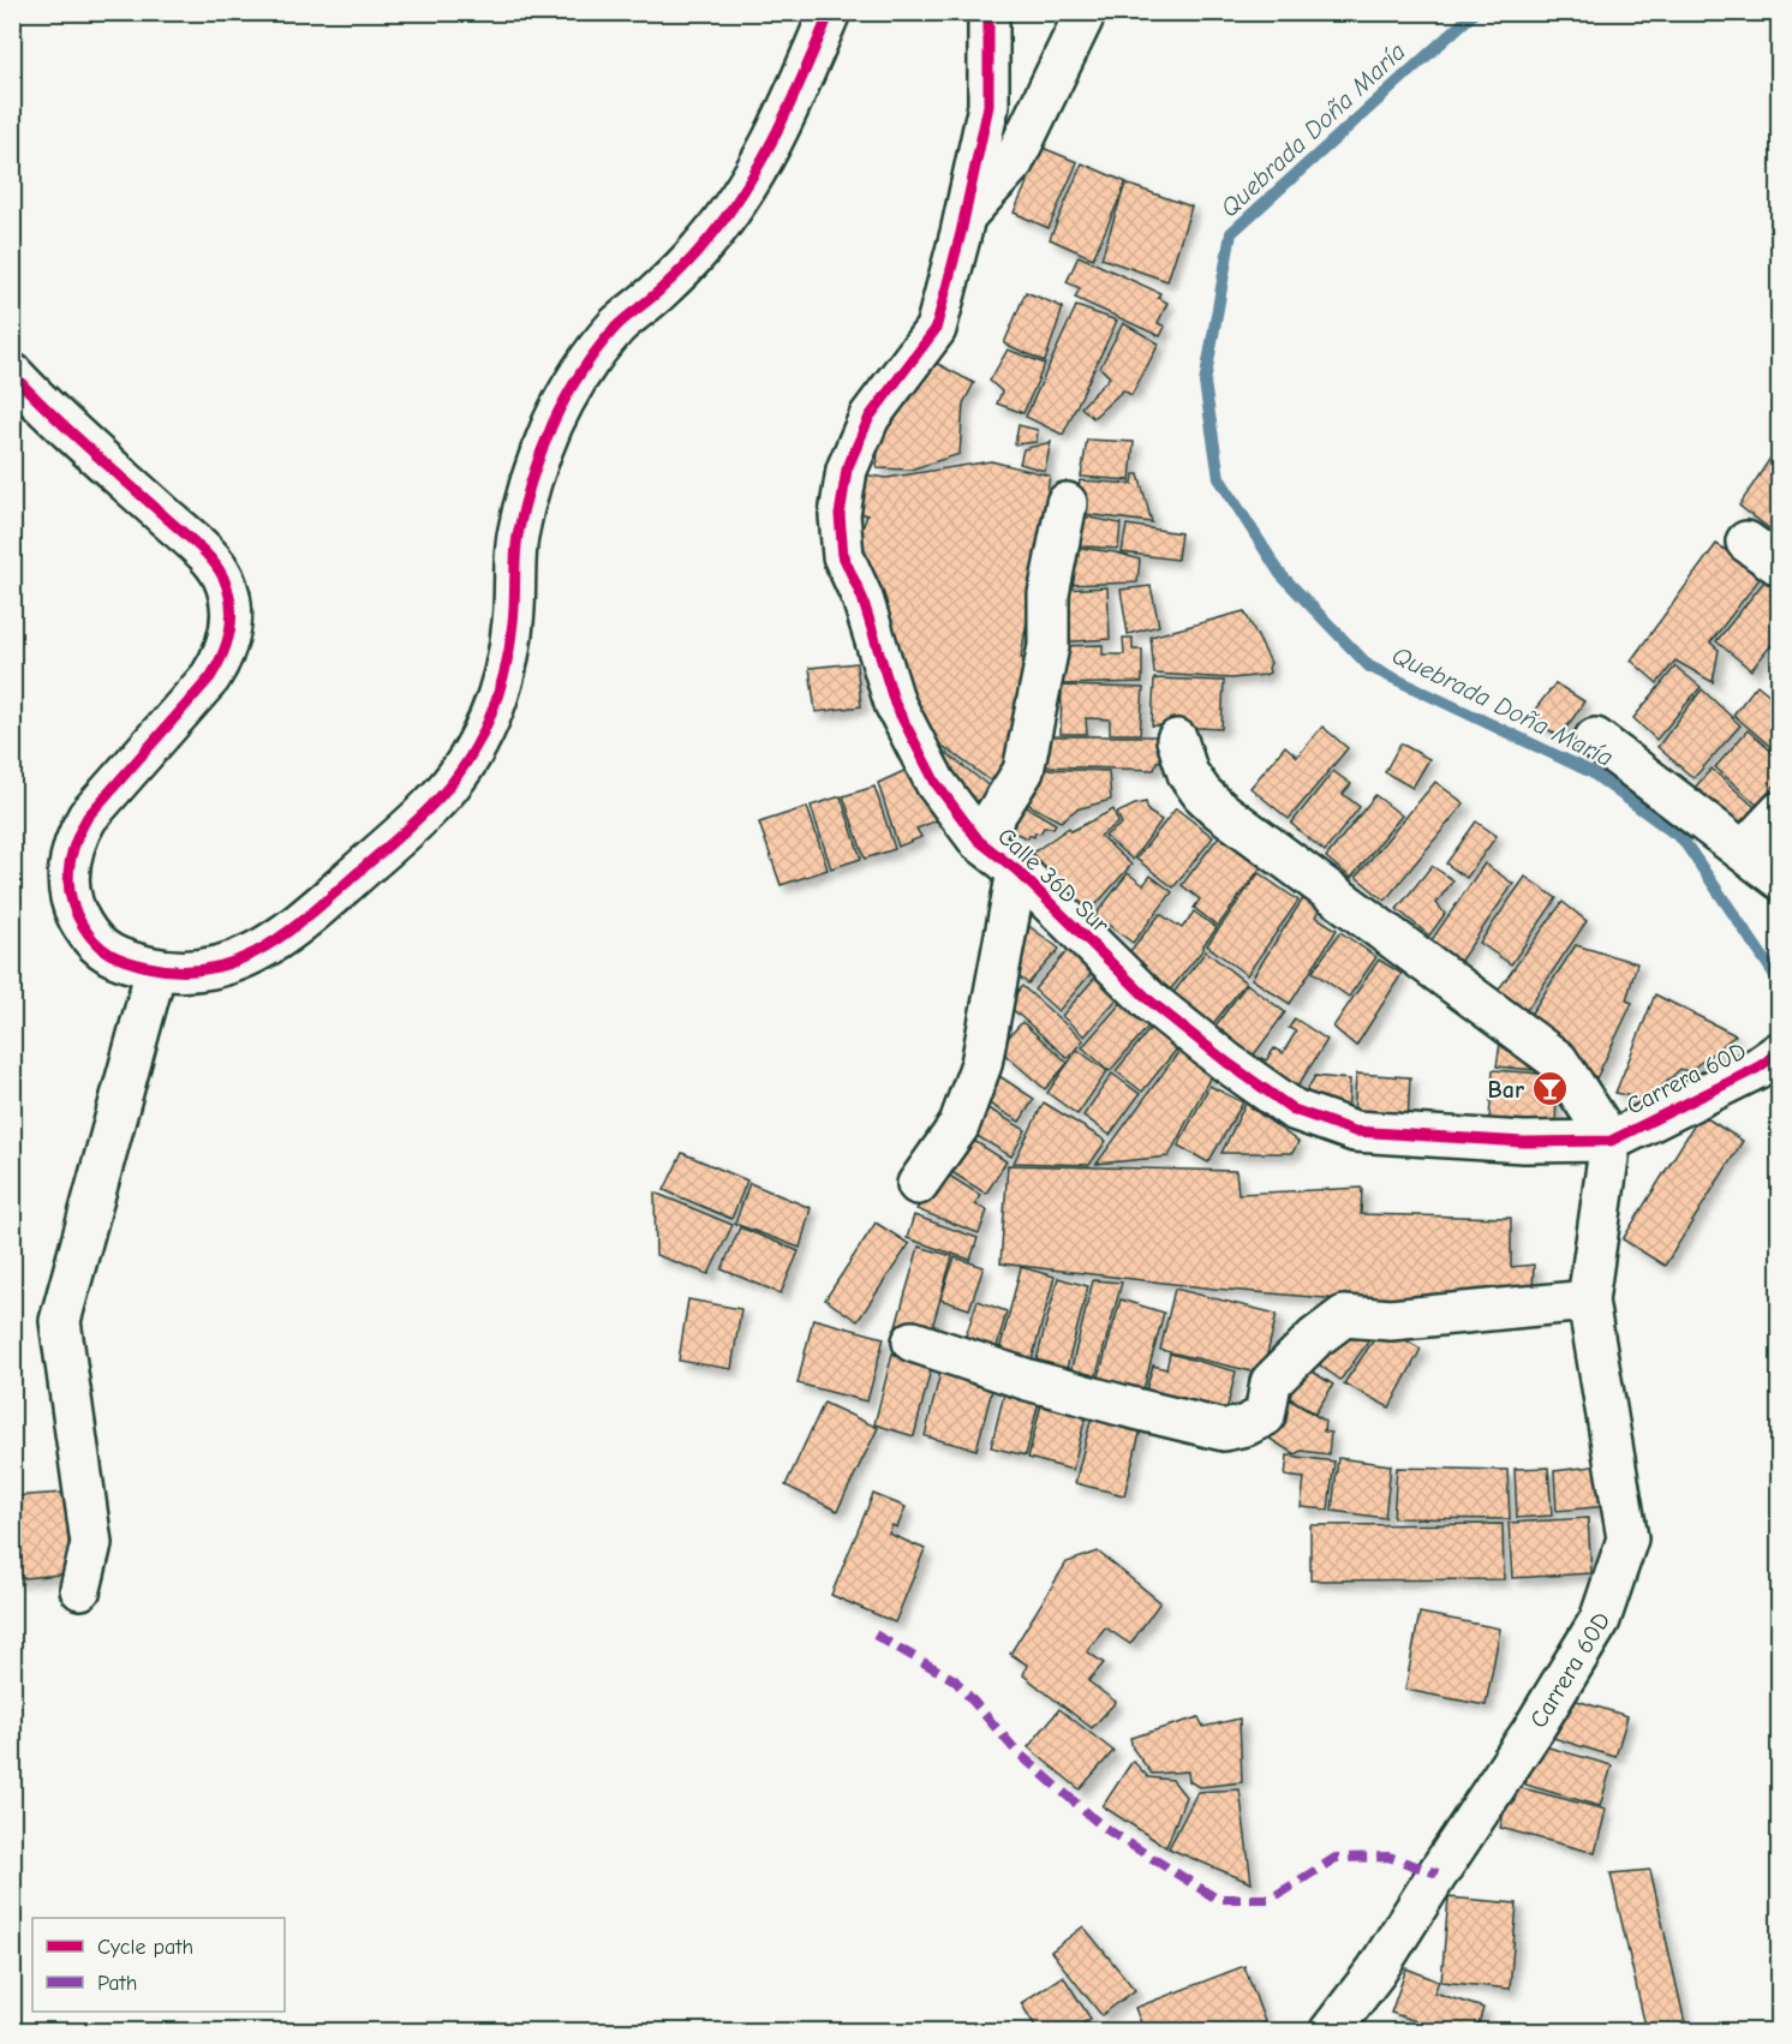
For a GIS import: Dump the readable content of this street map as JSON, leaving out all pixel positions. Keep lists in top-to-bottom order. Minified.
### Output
{"streets":{"street":["Calle 36D Sur","Carrera 60D"]},"crossings":[["Calle 36D Sur","Carrera 60D"]],"water":["Quebrada Doña María"],"places":{"bar":["Bar"]},"legend":["Cycle path","Path"]}
